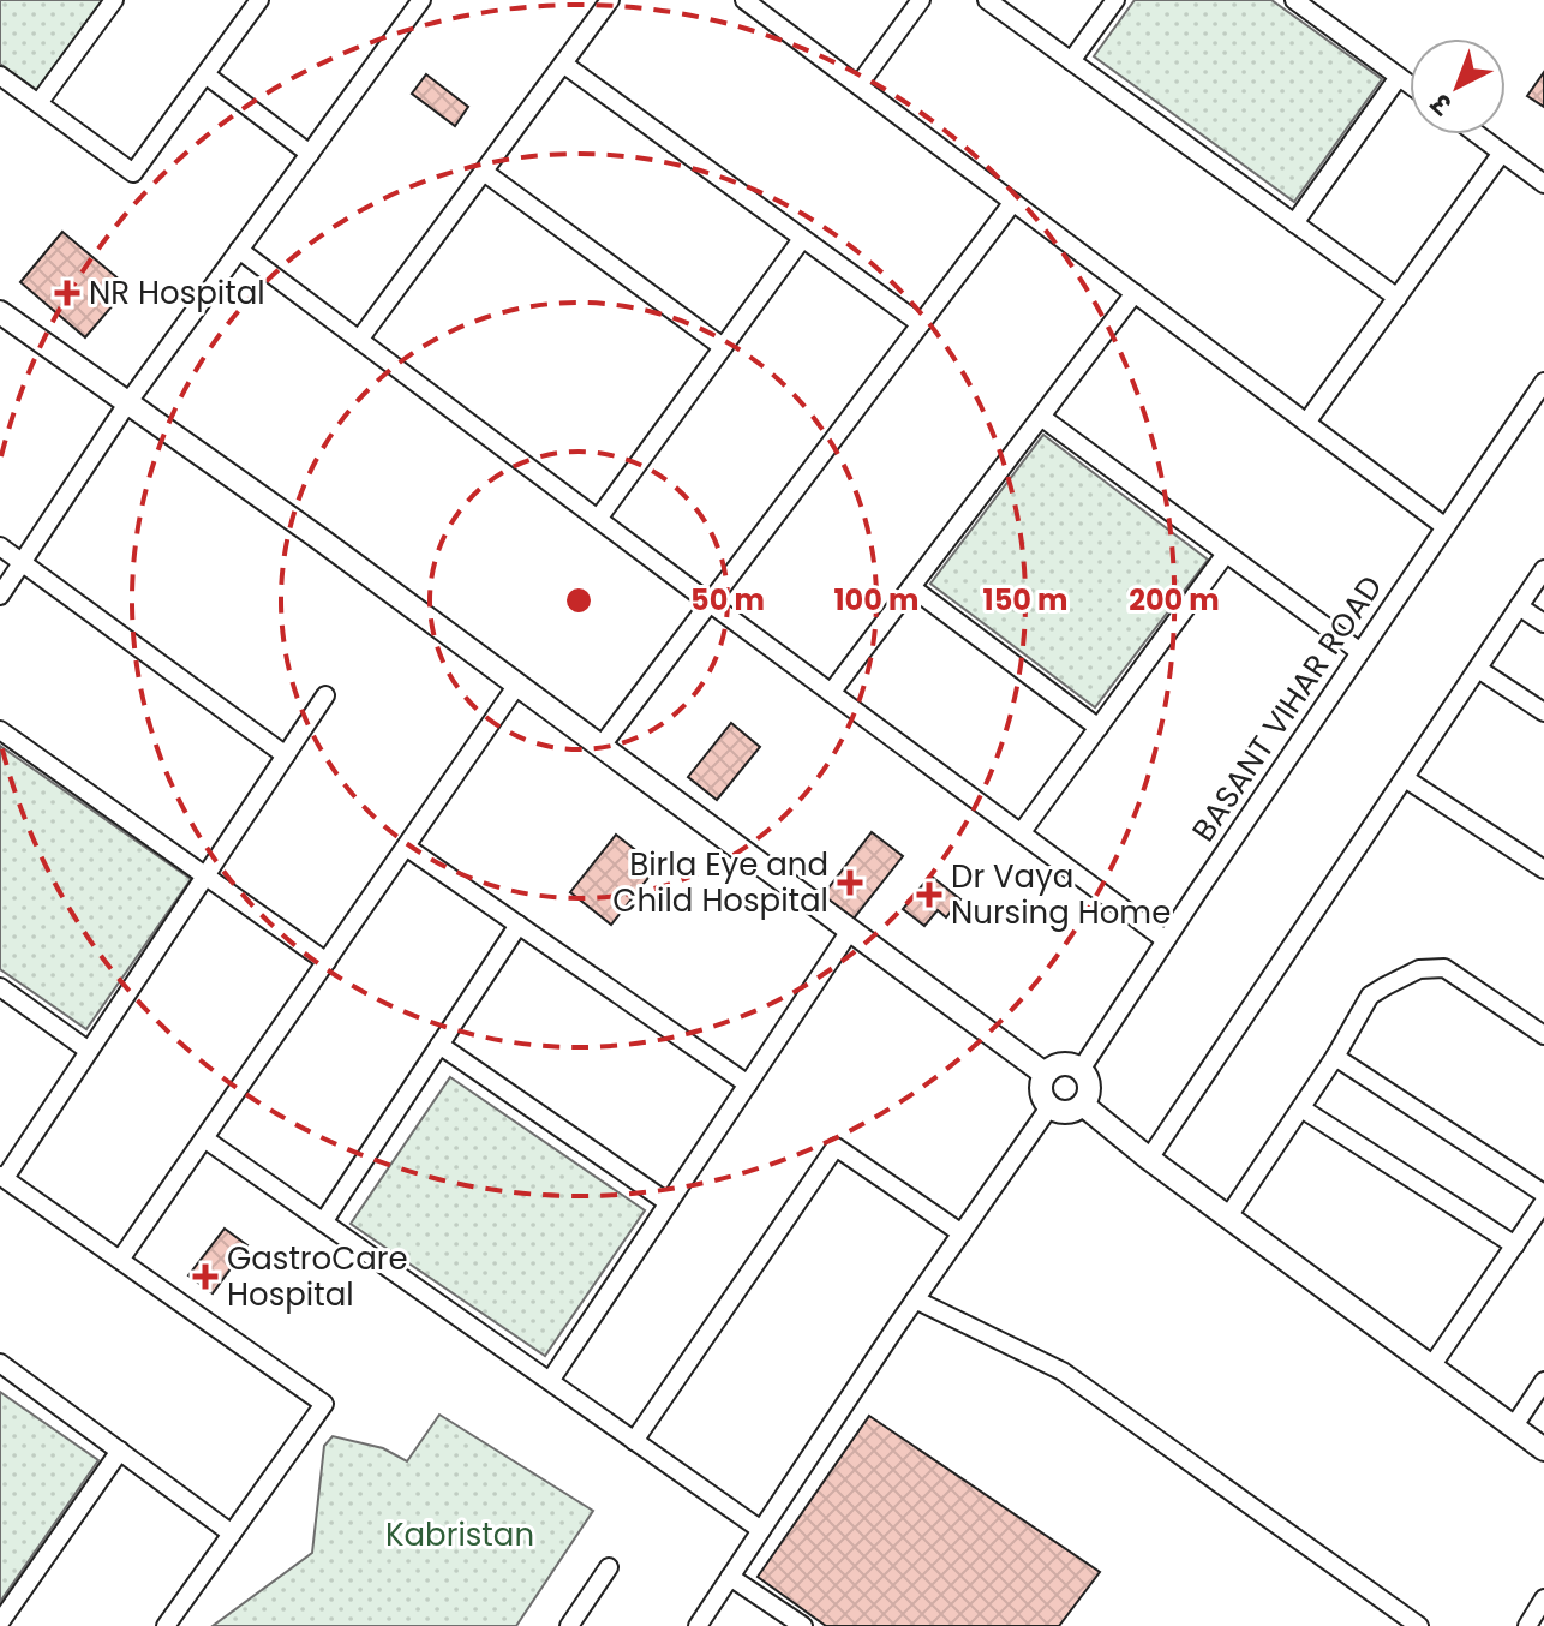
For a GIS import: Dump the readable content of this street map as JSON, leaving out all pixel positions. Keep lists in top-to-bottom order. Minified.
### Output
{"streets":{"street":["BASANT VIHAR ROAD"]},"parks":["Kabristan"],"places":{"health":["NR Hospital","Birla Eye and Child Hospital","Dr Vaya Nursing Home","GastroCare Hospital"]},"north":"bottom left","rings":["50 m","100 m","150 m","200 m"]}
